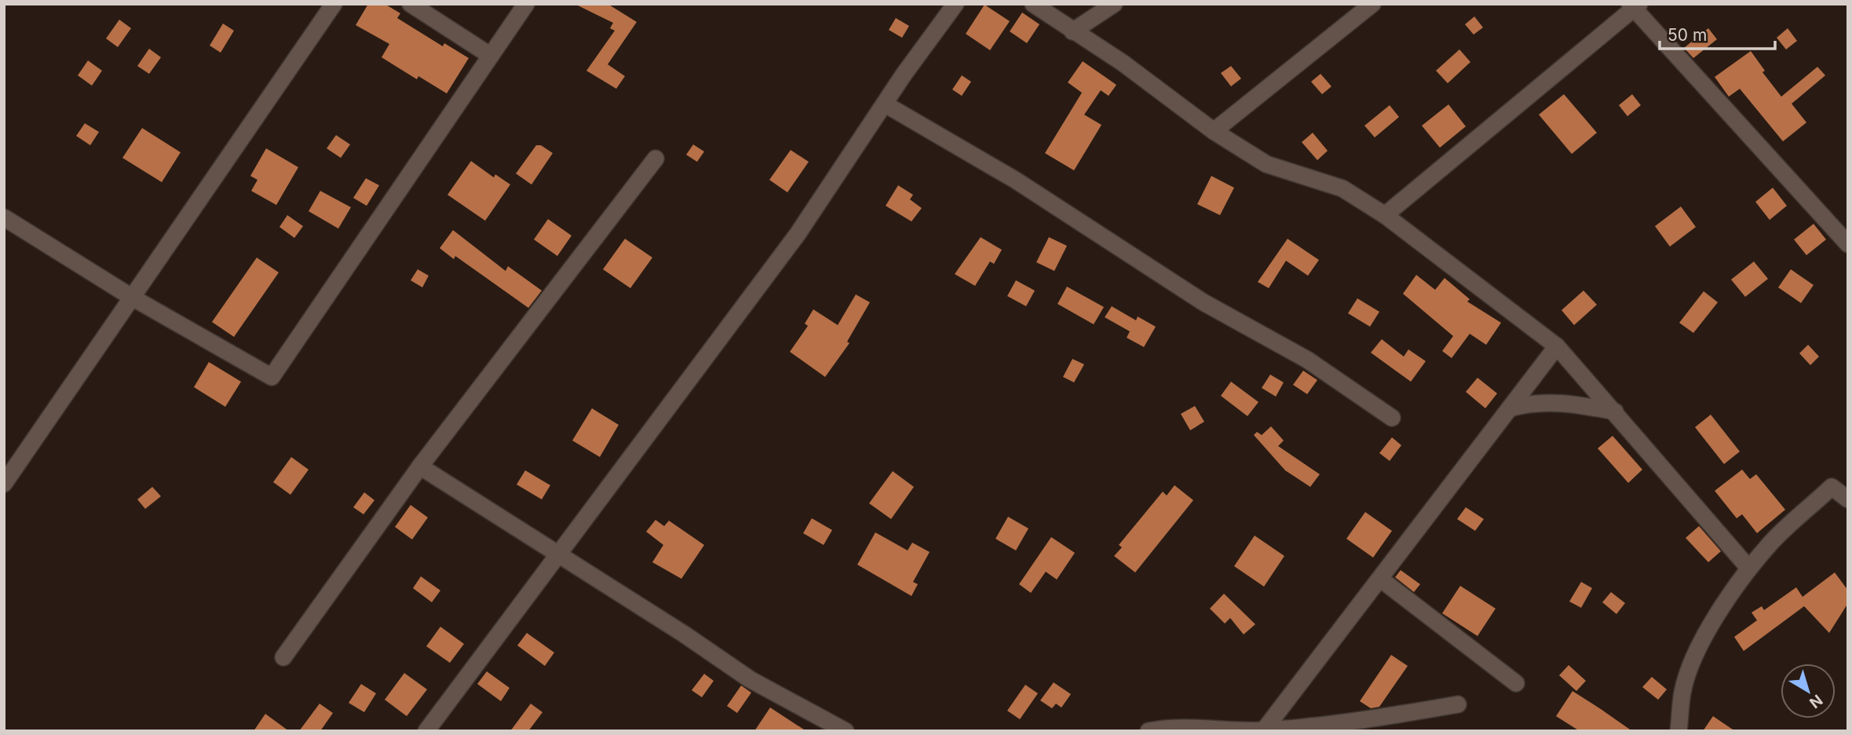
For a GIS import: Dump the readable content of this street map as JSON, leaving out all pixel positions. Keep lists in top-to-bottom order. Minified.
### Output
{"scale_bar":"50 m","north":"bottom right"}
